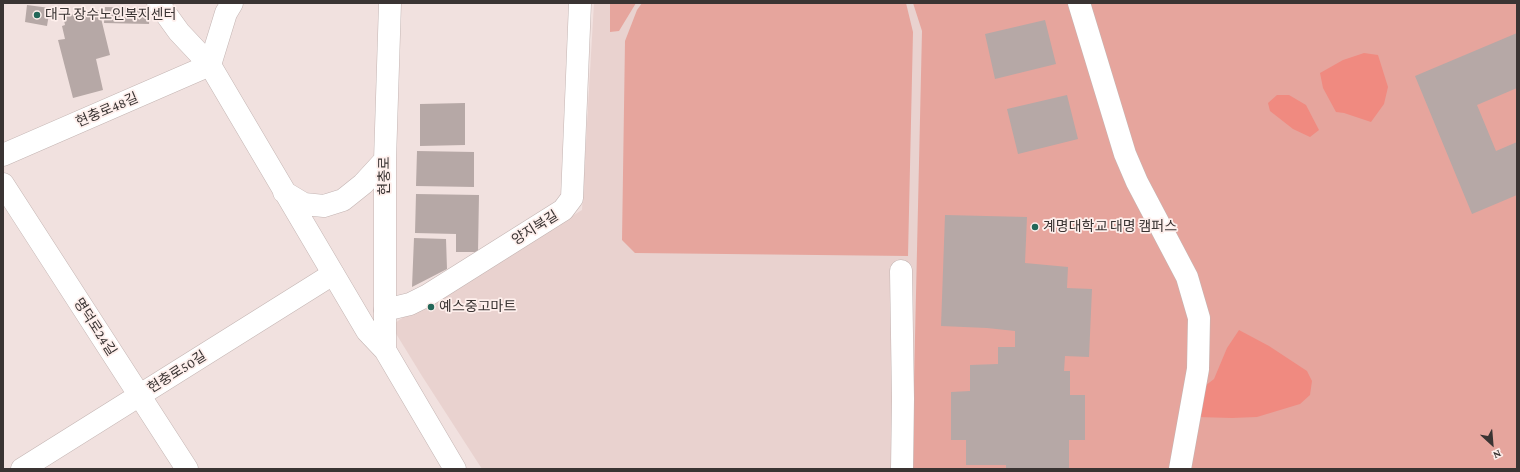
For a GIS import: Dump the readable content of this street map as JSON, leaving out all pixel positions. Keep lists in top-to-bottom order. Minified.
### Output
{"streets":{"street":["현충로48길","현충로","양지북길","명덕로24길","현충로50길"]},"crossings":[["현충로","양지북길"],["명덕로24길","현충로50길"]],"places":["대구 장수노인복지센터","계명대학교 대명 캠퍼스","예스중고마트"],"north":"bottom right"}
